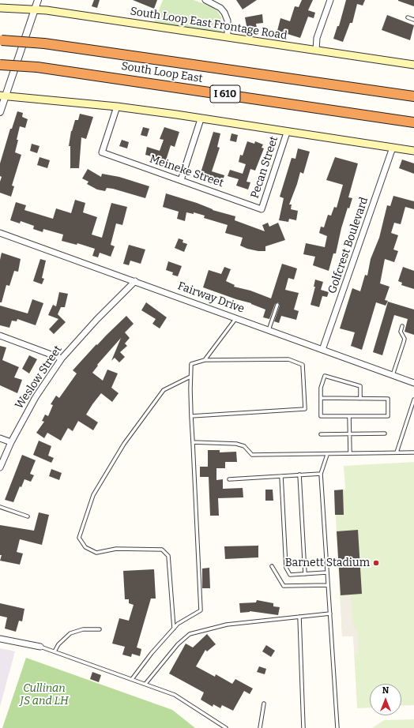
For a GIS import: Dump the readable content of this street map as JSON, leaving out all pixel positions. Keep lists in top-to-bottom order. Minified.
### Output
{"streets":{"highway":["South Loop East","I 610"],"main road":["South Loop East Frontage Road"],"street":["Pecan Street","Meineke Street","Golfcrest Boulevard","Fairway Drive","Weslow Street"]},"crossings":[["Pecan Street","Meineke Street"],["Golfcrest Boulevard","Fairway Drive"],["Fairway Drive","Weslow Street"]],"parks":["Cullinan JS and LH"],"places":["Barnett Stadium"],"north":"top"}
